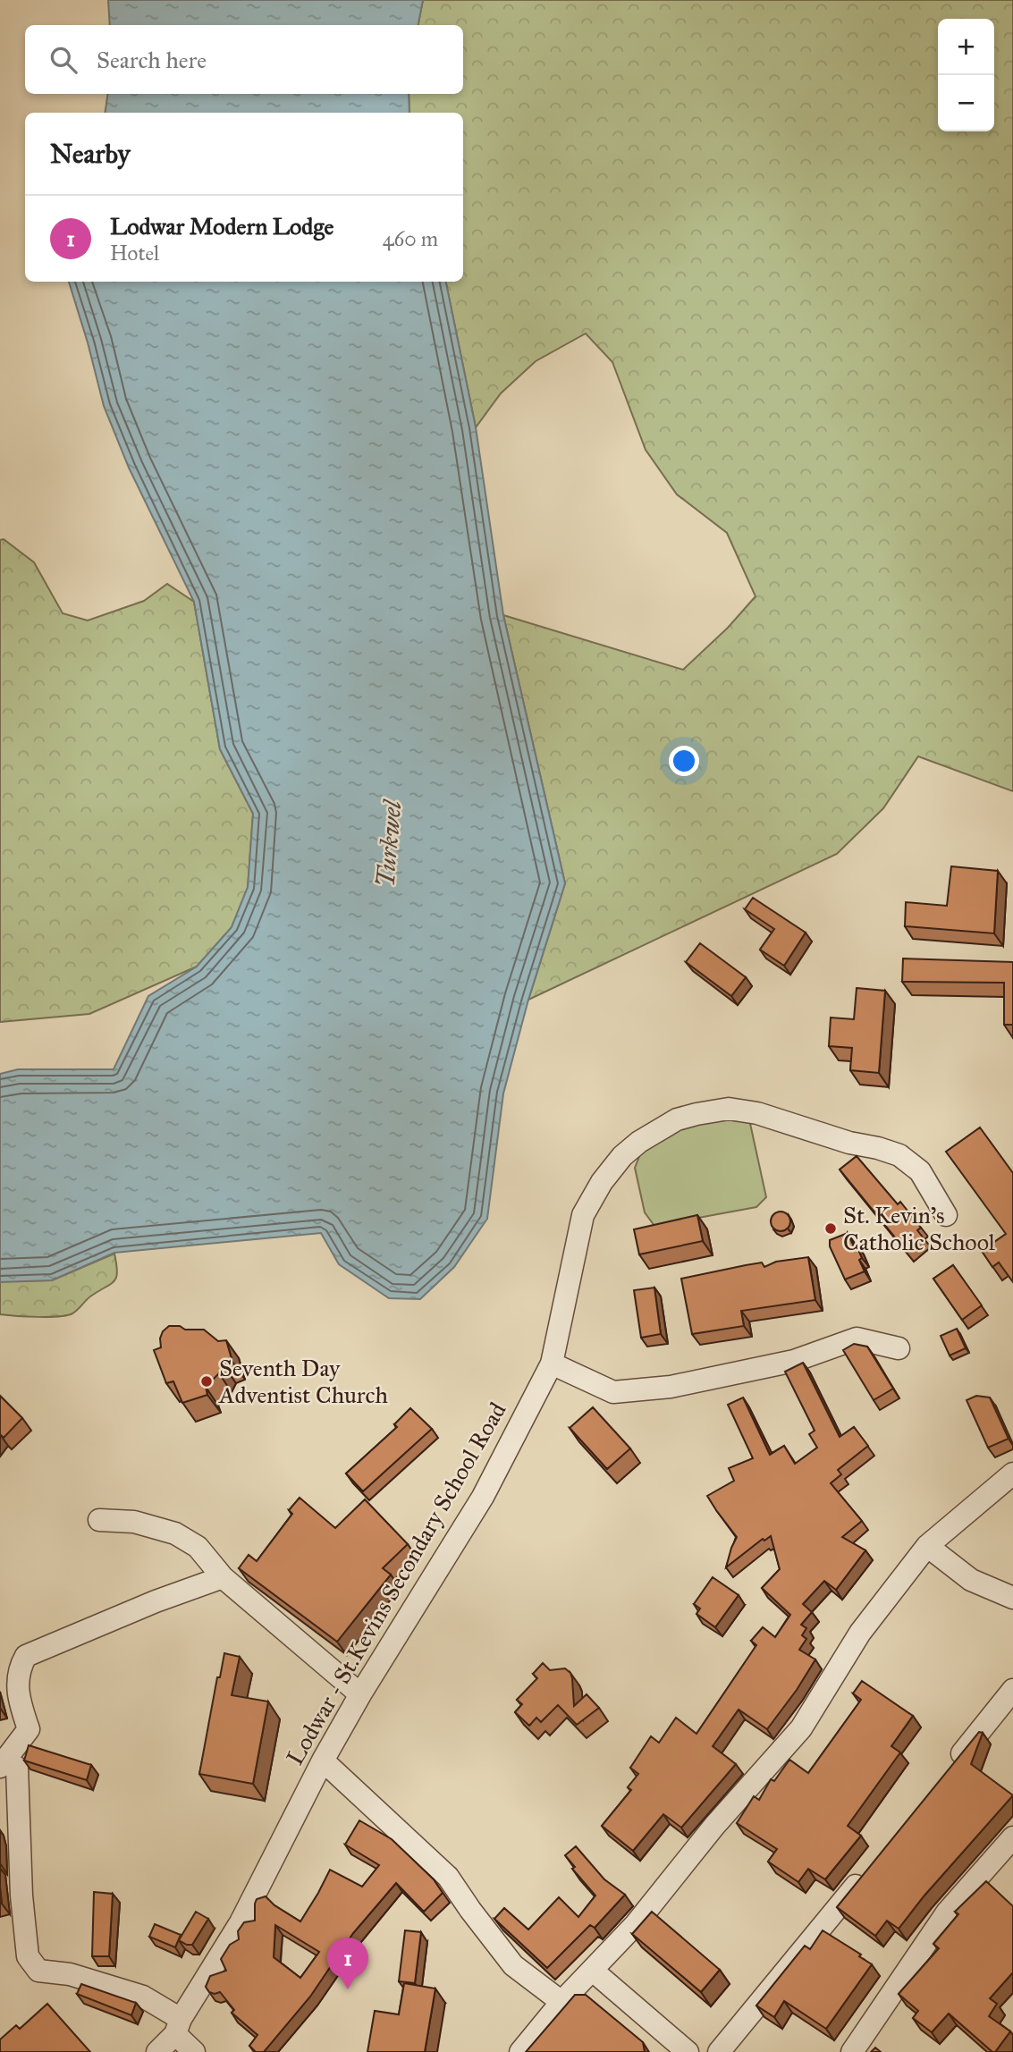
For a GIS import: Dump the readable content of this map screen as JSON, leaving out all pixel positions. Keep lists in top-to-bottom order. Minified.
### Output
{"streets":{"street":["Lodwar - St.Kevins Secondary School Road"]},"water":["Turkwel"],"places":["St. Kevin's Catholic School","Seventh Day Adventist Church"],"page":{"map_buttons":["+","−"],"search":"Search here","heading":"Nearby","list":[{"mark":"1","name":"Lodwar Modern Lodge","note":"Hotel","value":"460 m"}],"pins":"1"}}
